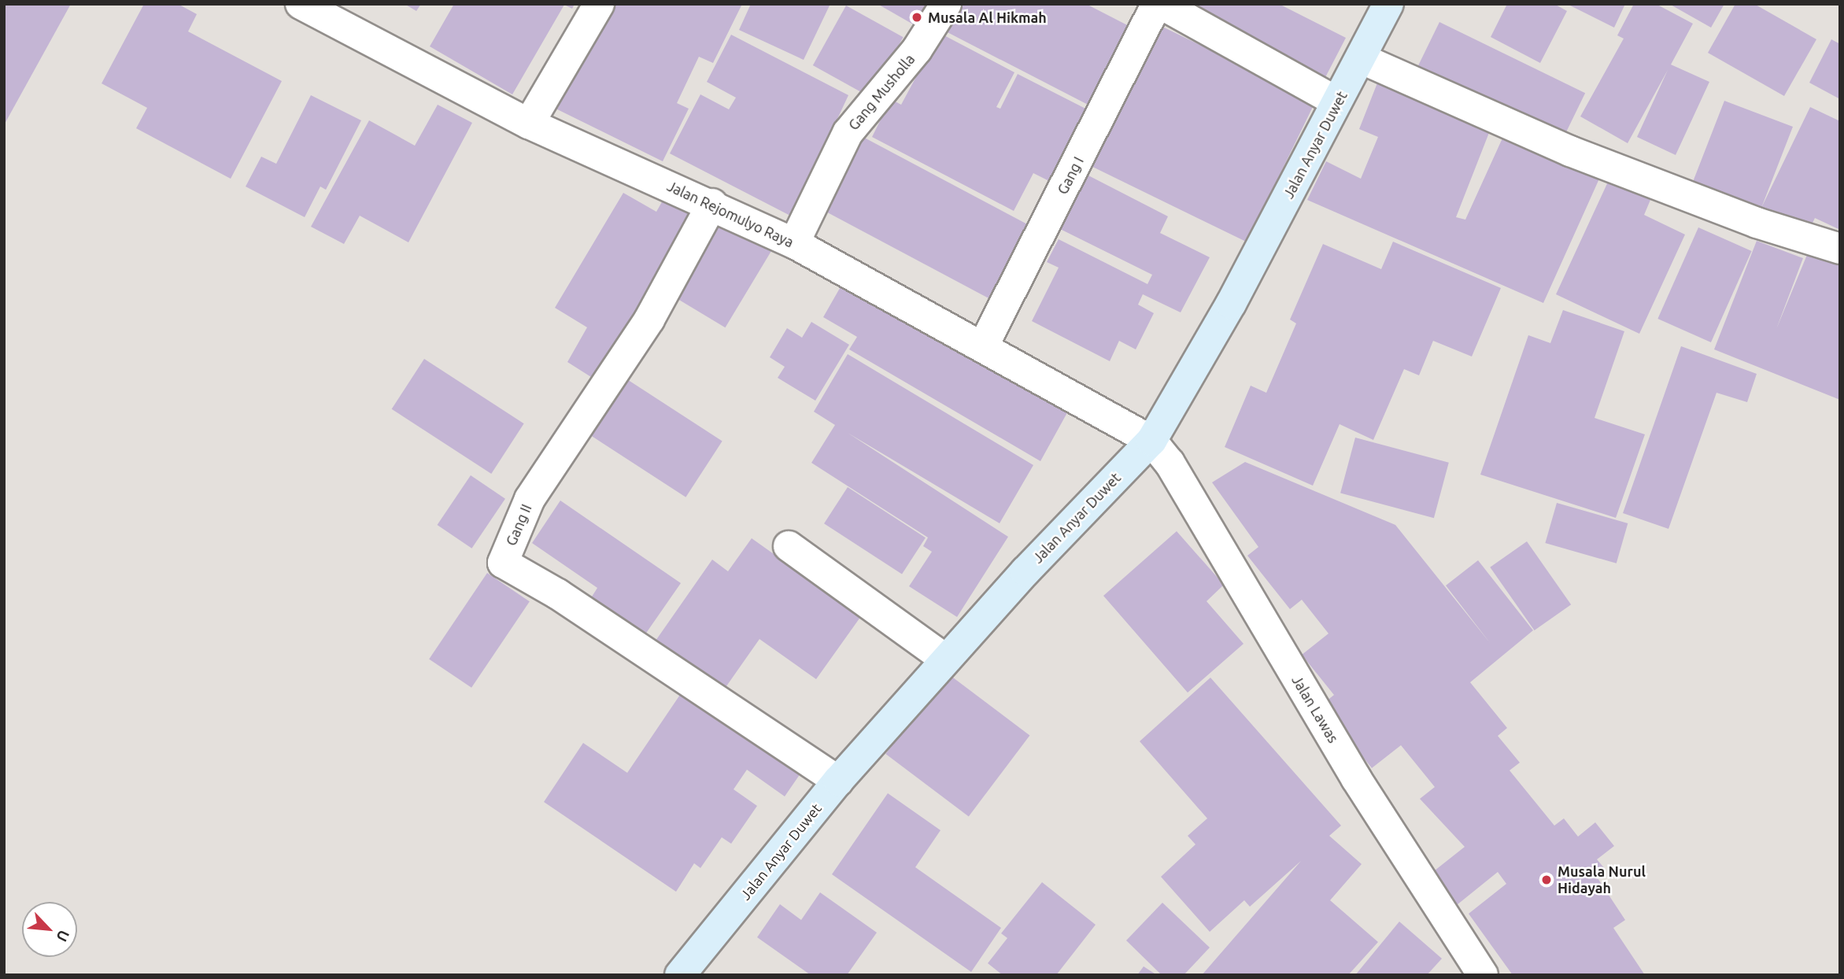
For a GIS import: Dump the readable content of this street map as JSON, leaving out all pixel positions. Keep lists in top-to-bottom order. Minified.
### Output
{"streets":{"street":["Gang Musholla","Jalan Anyar Duwet","Gang I","Jalan Rejomulyo Raya","Gang II","Jalan Lawas"]},"crossings":[["Gang Musholla","Jalan Rejomulyo Raya"],["Jalan Anyar Duwet","Gang I"],["Jalan Anyar Duwet","Jalan Rejomulyo Raya"],["Jalan Anyar Duwet","Gang II"],["Jalan Anyar Duwet","Jalan Lawas"],["Gang I","Jalan Rejomulyo Raya"],["Jalan Rejomulyo Raya","Gang II"],["Jalan Rejomulyo Raya","Jalan Lawas"]],"places":["Musala Al Hikmah","Musala Nurul Hidayah"],"north":"bottom right"}
